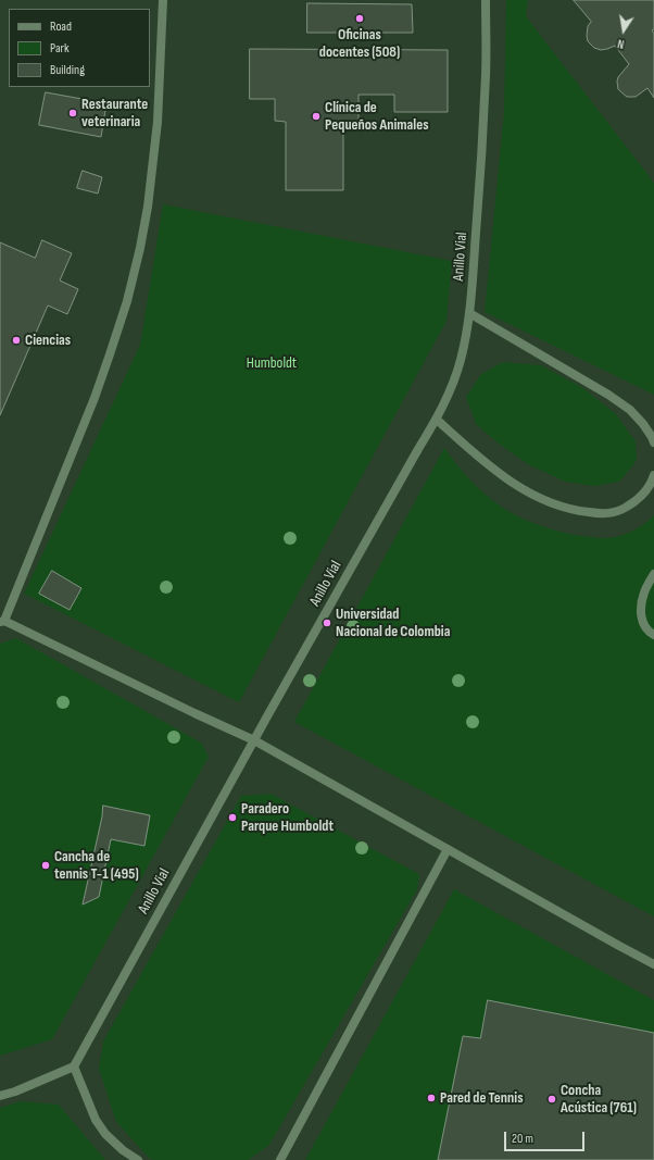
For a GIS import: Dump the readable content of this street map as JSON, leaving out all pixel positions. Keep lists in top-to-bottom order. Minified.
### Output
{"streets":{"street":["Anillo Vial"]},"parks":["Humboldt"],"places":["Oficinas docentes (508)","Restaurante veterinaria","Clínica de Pequeños Animales","Ciencias","Universidad Nacional de Colombia","Paradero Parque Humboldt","Cancha de tennis T-1 (495)","Pared de Tennis","Concha Acústica (761)"],"legend":["Road","Park","Building"],"scale_bar":"20 m","north":"bottom"}
